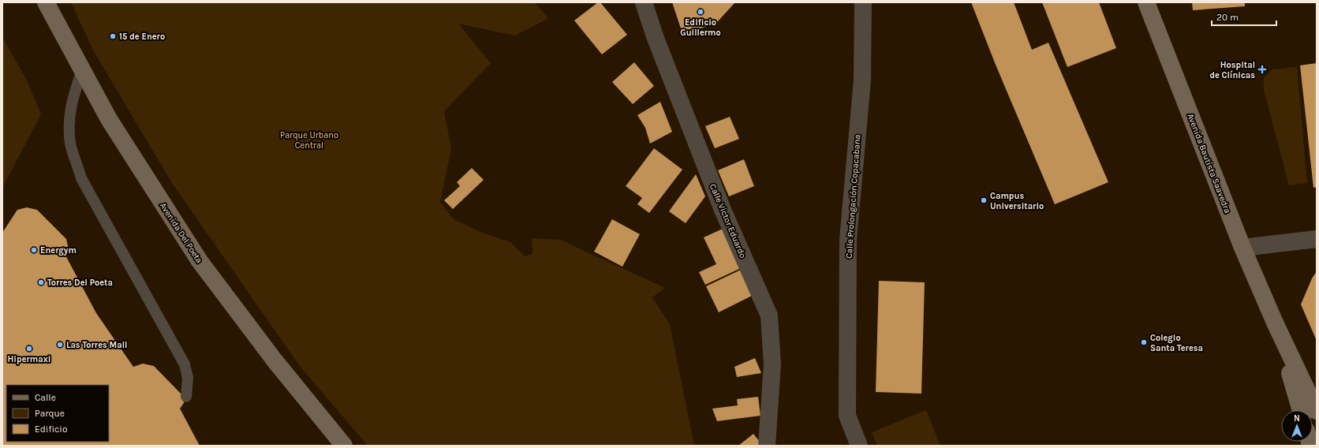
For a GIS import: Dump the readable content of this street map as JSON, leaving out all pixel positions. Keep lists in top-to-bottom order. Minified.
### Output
{"streets":{"main road":["Avenida Bautista Saavedra","Avenida Del Poeta"],"street":["Calle Prolongación Copacabana","Calle Victor Eduardo"]},"parks":["Parque Urbano Central"],"places":{"other":["Edificio Guillermo","15 de Enero","Campus Universitario","Energym","Torres Del Poeta","Colegio Santa Teresa","Las Torres Mall","Hipermaxi"],"health":["Hospital de Clínicas"]},"legend":["Calle","Parque","Edificio"],"scale_bar":"20 m","north":"top"}
